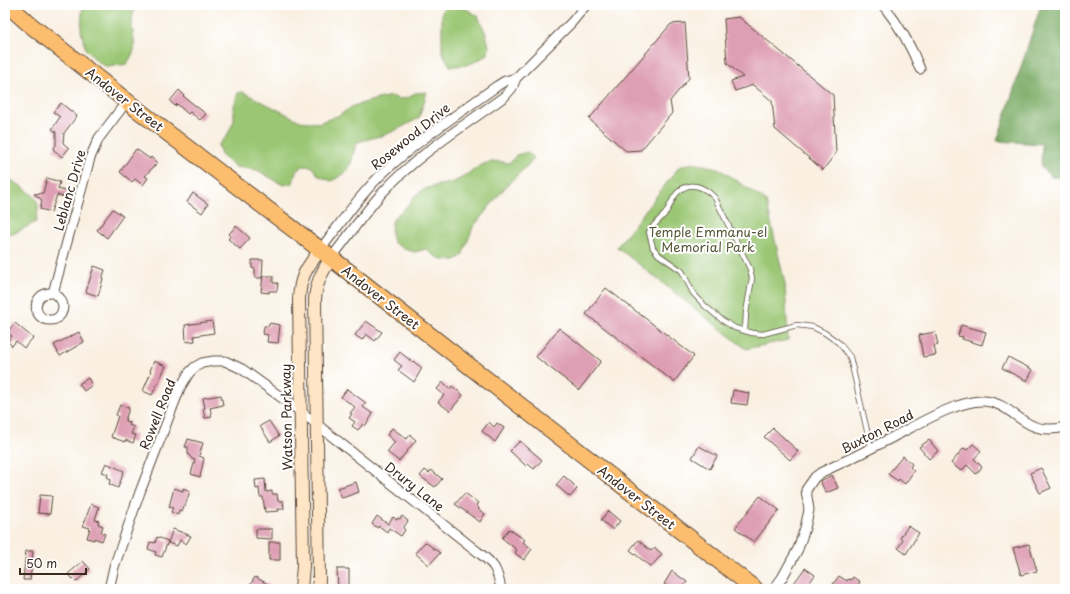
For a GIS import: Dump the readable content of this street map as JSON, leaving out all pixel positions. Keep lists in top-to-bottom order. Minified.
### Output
{"streets":{"highway":["Andover Street"],"main road":["Watson Parkway"],"street":["Rosewood Drive","Leblanc Drive","Rowell Road","Buxton Road","Drury Lane"]},"crossings":[["Andover Street","Rosewood Drive"],["Andover Street","Leblanc Drive"],["Andover Street","Watson Parkway"],["Rosewood Drive","Watson Parkway"],["Rowell Road","Watson Parkway"],["Rowell Road","Drury Lane"],["Watson Parkway","Drury Lane"]],"parks":["Temple Emmanu-el Memorial Park"],"scale_bar":"50 m"}
